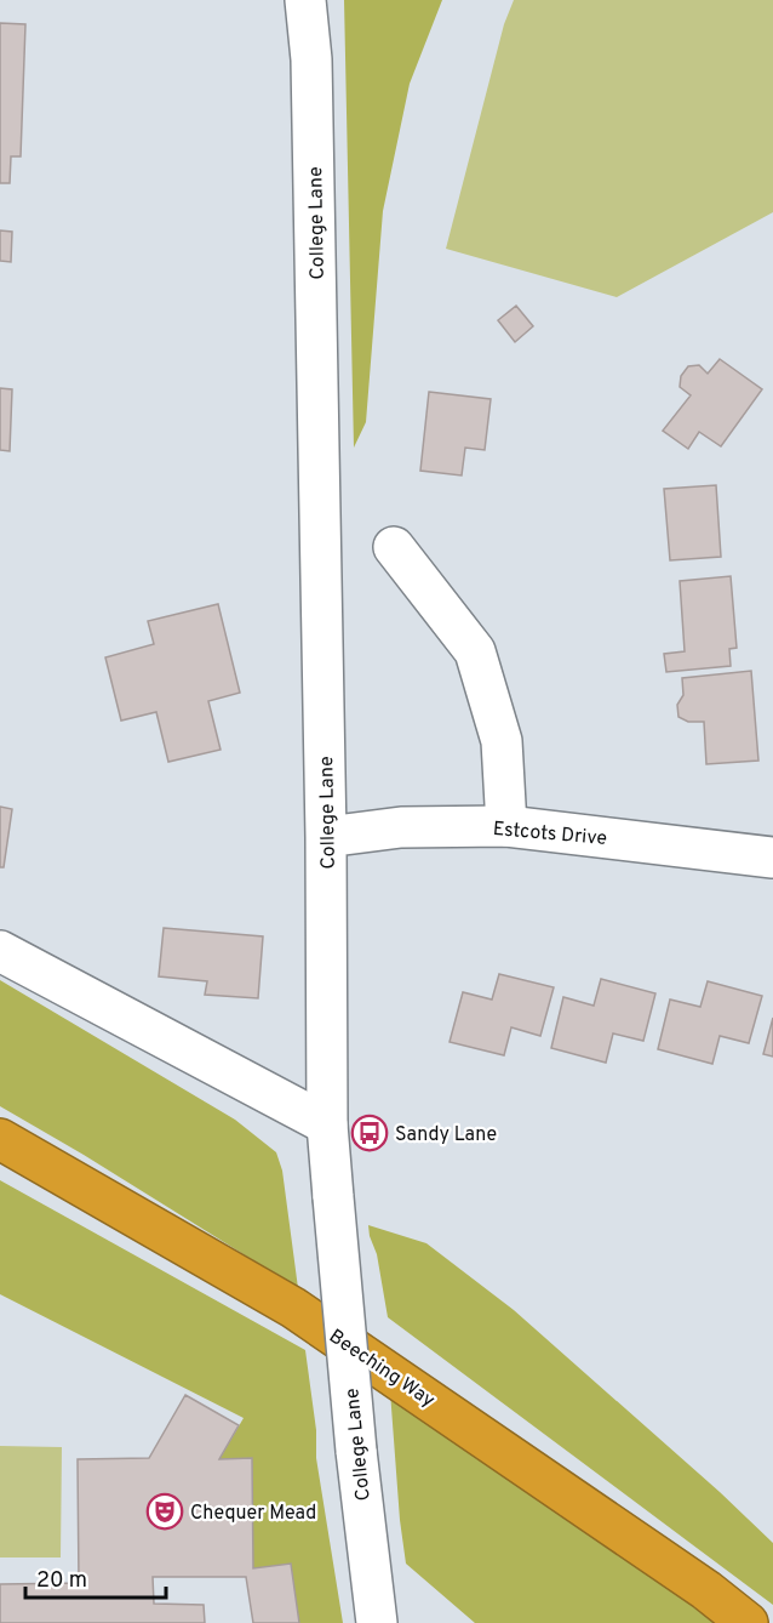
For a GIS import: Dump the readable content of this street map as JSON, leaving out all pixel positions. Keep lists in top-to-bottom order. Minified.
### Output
{"streets":{"highway":["Beeching Way"],"main road":["College Lane","Estcots Drive"]},"crossings":[["College Lane","Estcots Drive"]],"places":{"bus stop":["Sandy Lane"],"theatre":["Chequer Mead"]},"scale_bar":"20 m"}
